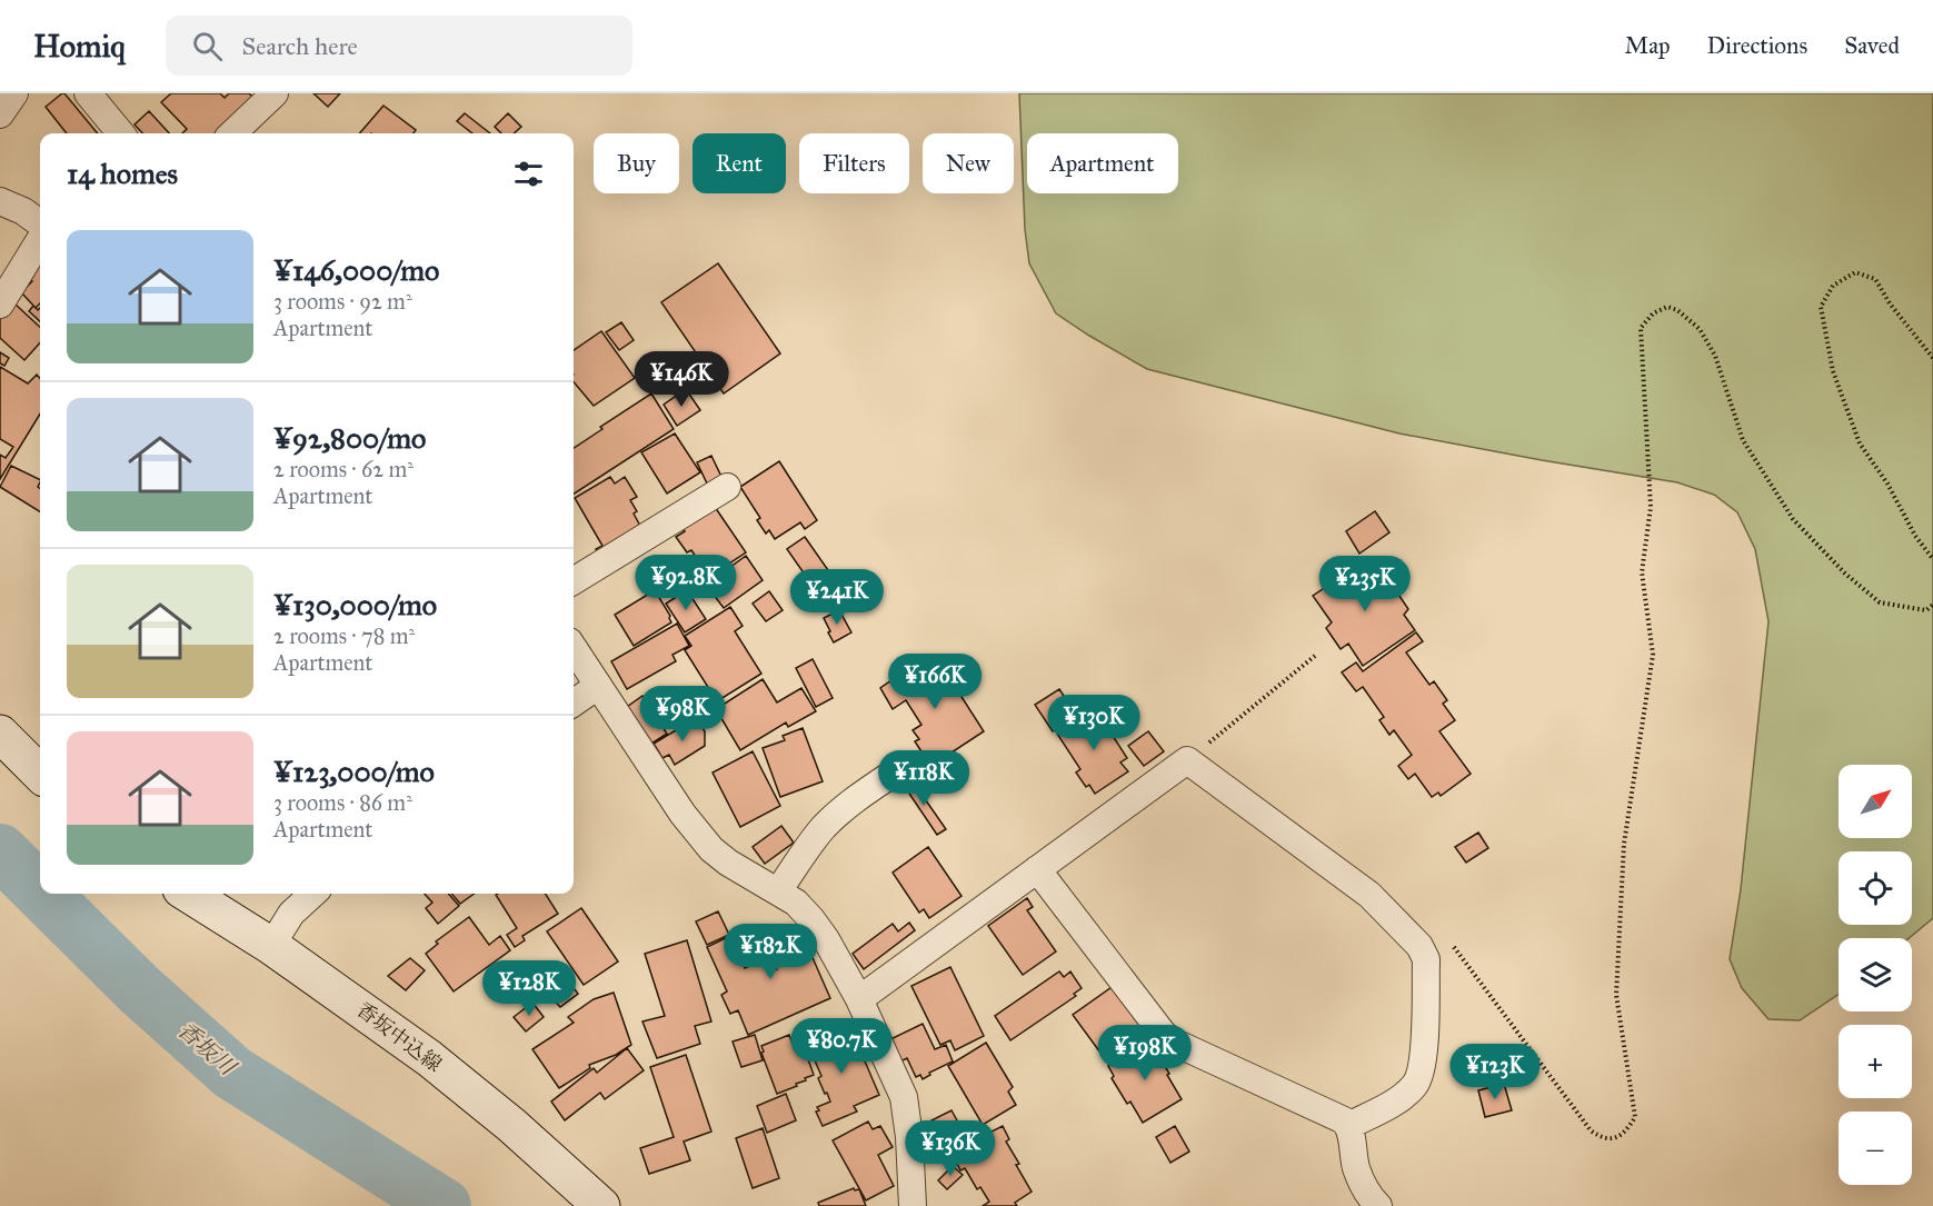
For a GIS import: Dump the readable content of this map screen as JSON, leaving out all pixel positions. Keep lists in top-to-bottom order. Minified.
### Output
{"streets":{"main road":["香坂中込線"]},"water":["香坂川"],"north":"top right","page":{"header":"Homiq","search":"Search here","nav":["Map","Directions","Saved"],"chip":["Buy","Rent","Filters","New","Apartment"],"heading":"14 homes","list":[{"name":"¥146,000/mo","note":"3 rooms · 92 m² · Apartment"},{"name":"¥92,800/mo","note":"2 rooms · 62 m² · Apartment"},{"name":"¥130,000/mo","note":"2 rooms · 78 m² · Apartment"},{"name":"¥123,000/mo","note":"3 rooms · 86 m² · Apartment"}],"price":["¥146K","¥92.8K","¥235K","¥241K","¥166K","¥98K","¥130K","¥118K","¥182K","¥128K","¥80.7K","¥198K","¥123K","¥136K"],"map_buttons":["+","−"]}}
